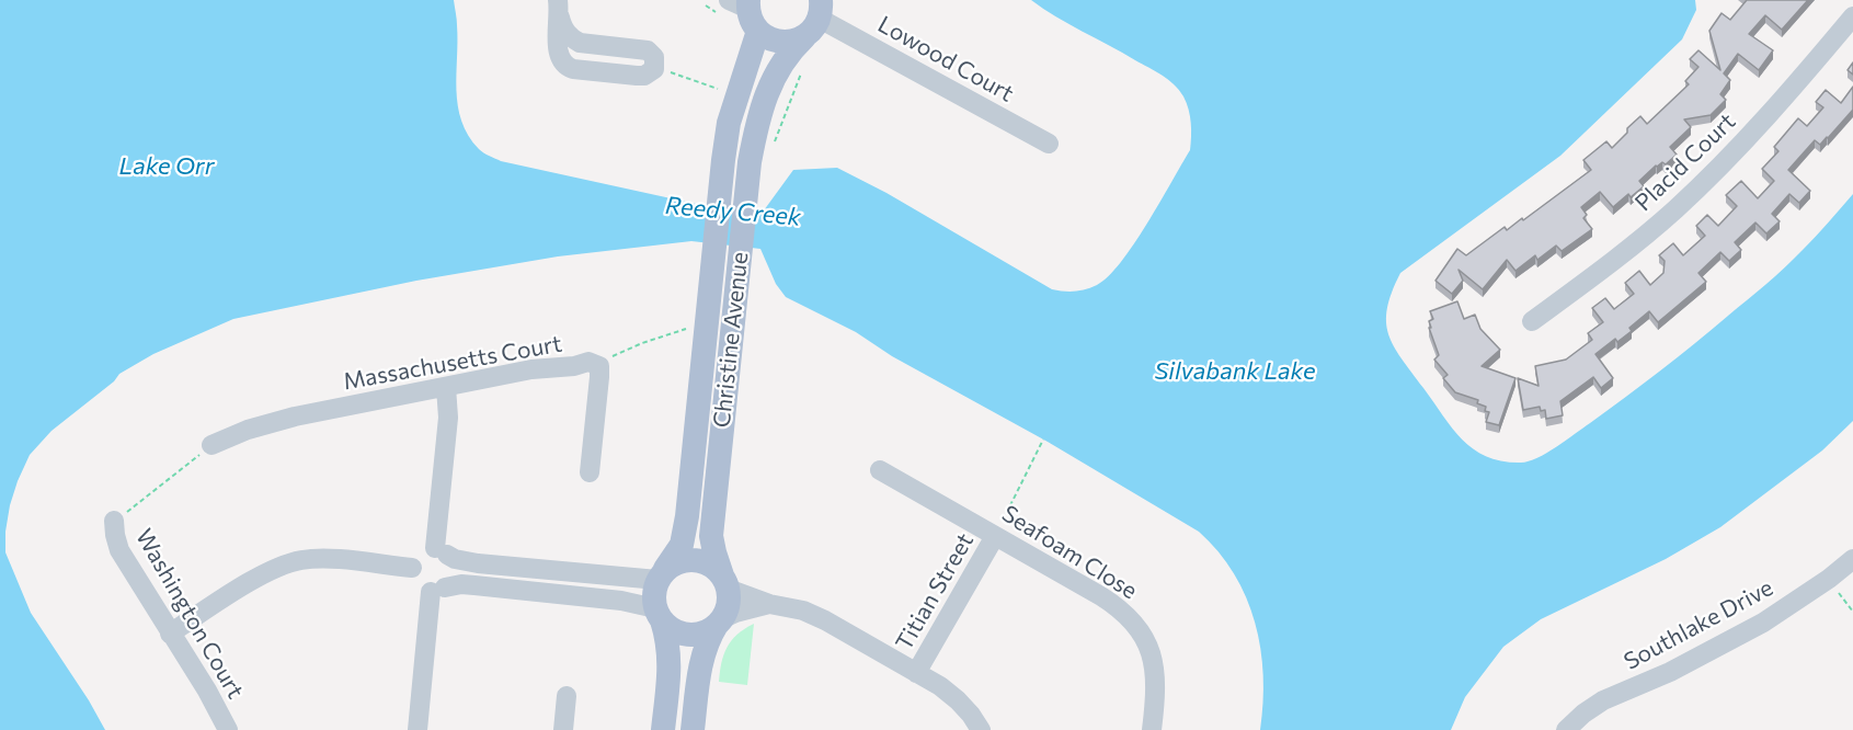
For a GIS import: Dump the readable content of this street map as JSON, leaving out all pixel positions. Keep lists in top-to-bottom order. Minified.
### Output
{"streets":{"main road":["Christine Avenue"],"street":["Lowood Court","Placid Court","Massachusetts Court","Seafoam Close","Titian Street","Washington Court","Southlake Drive"]},"crossings":[["Lowood Court","Christine Avenue"],["Seafoam Close","Titian Street"]],"water":["Lake Orr","Reedy Creek","Silvabank Lake"]}
